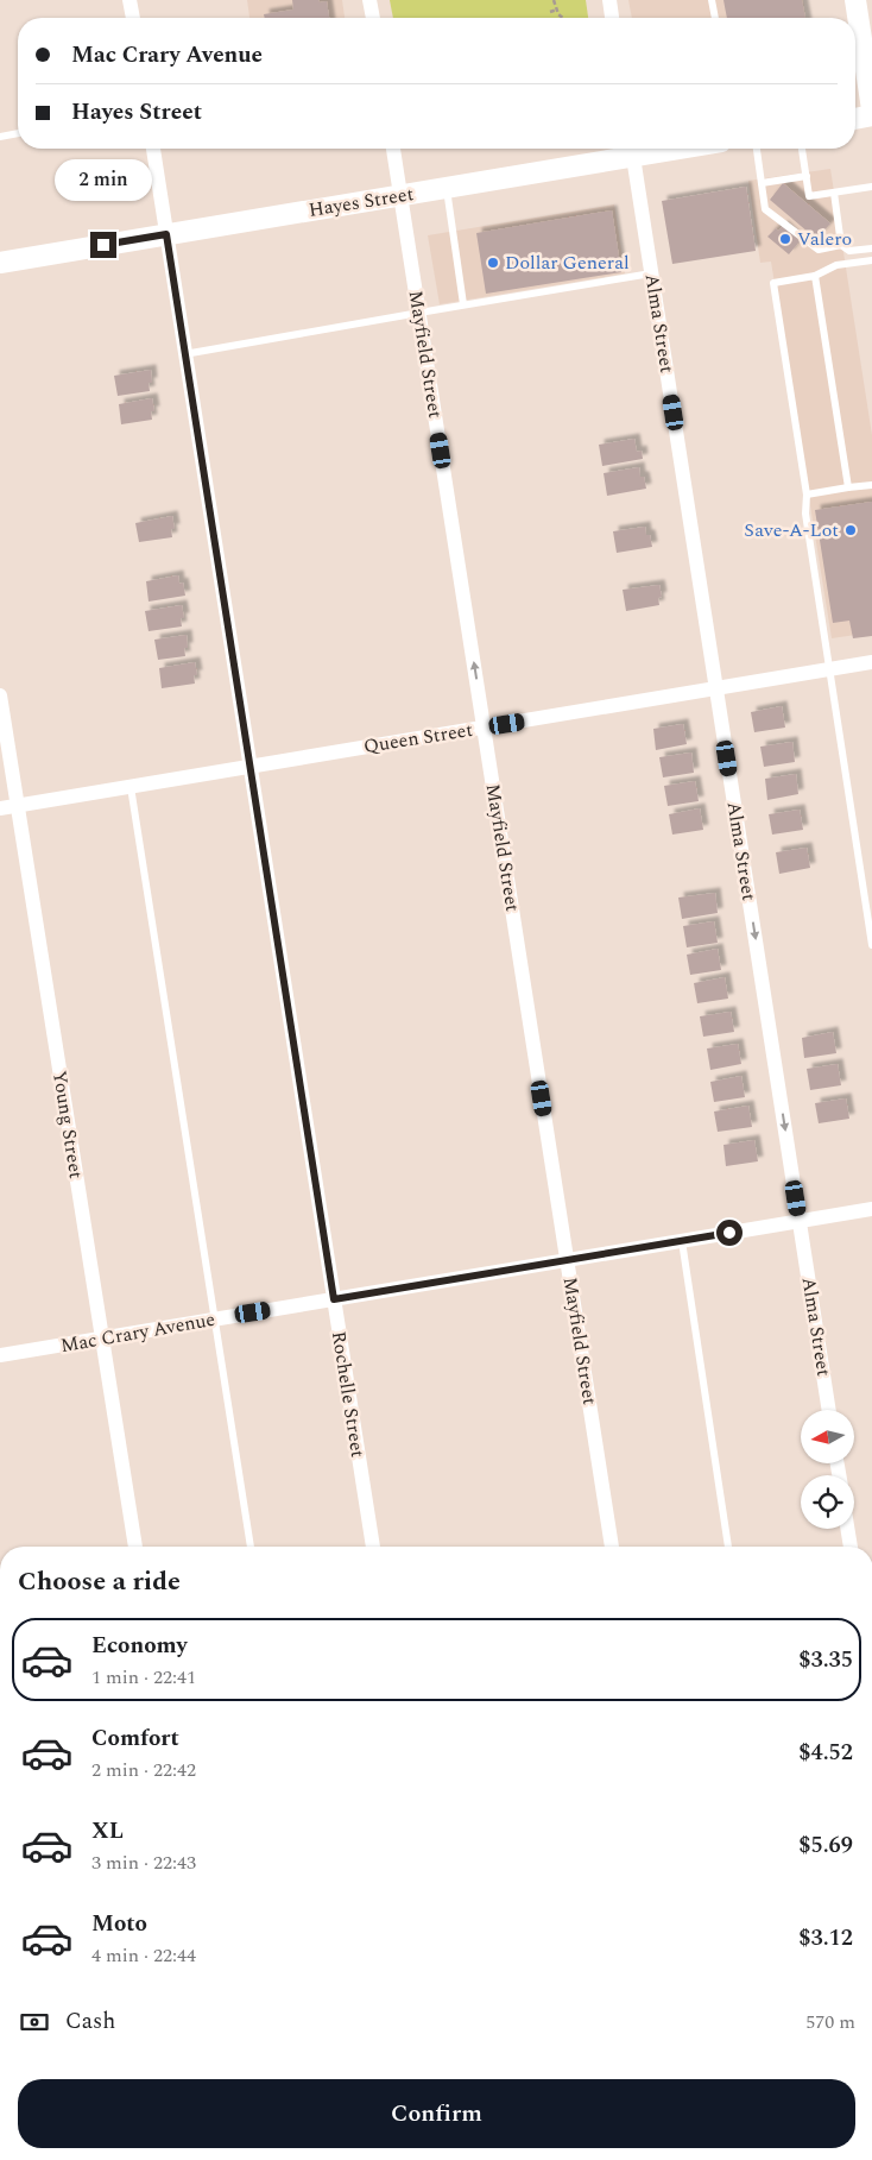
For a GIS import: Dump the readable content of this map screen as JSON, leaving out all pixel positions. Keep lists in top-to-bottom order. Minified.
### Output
{"streets":{"street":["Hayes Street","Alma Street","Mayfield Street","Queen Street","Young Street","Mac Crary Avenue","Rochelle Street"]},"crossings":[["Hayes Street","Alma Street"],["Hayes Street","Mayfield Street"],["Hayes Street","Rochelle Street"],["Alma Street","Queen Street"],["Alma Street","Mac Crary Avenue"],["Mayfield Street","Queen Street"],["Mayfield Street","Mac Crary Avenue"],["Queen Street","Young Street"],["Queen Street","Rochelle Street"],["Young Street","Mac Crary Avenue"],["Mac Crary Avenue","Rochelle Street"]],"one_way":["Alma Street"],"places":["Valero","Dollar General","Save-A-Lot"],"north":"left","page":{"banner":["Mac Crary Avenue","Hayes Street"],"bubble":"2 min","heading":"Choose a ride","list":[{"name":"Economy","note":"1 min · 22:41","value":"$3.35"},{"name":"Comfort","note":"2 min · 22:42","value":"$4.52"},{"name":"XL","note":"3 min · 22:43","value":"$5.69"},{"name":"Moto","note":"4 min · 22:44","value":"$3.12"}],"pay":["Cash","570 m"],"buttons":"Confirm"}}
